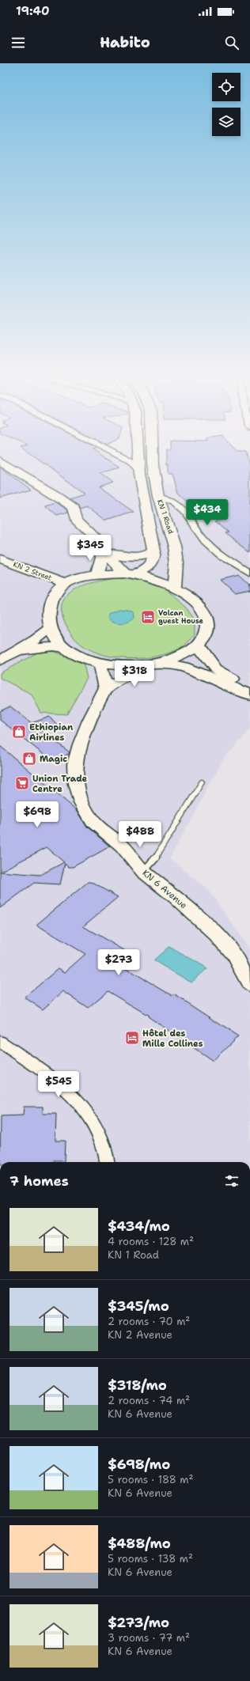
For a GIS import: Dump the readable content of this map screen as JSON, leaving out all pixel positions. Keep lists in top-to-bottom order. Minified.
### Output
{"streets":{"highway":["KN 1 Road"],"main road":["KN 2 Street","KN 6 Avenue"]},"places":{"hotel":["Volcan guest House","Hôtel des Mille Collines"],"shop":["Ethiopian Airlines","Magic"],"supermarket":["Union Trade Centre"]},"page":{"status":"19:40","header":"Habito","price":["$434","$345","$318","$698","$488","$273","$545"],"heading":"7 homes","list":[{"name":"$434/mo","note":"4 rooms · 128 m² · KN 1 Road"},{"name":"$345/mo","note":"2 rooms · 70 m² · KN 2 Avenue"},{"name":"$318/mo","note":"2 rooms · 74 m² · KN 6 Avenue"},{"name":"$698/mo","note":"5 rooms · 188 m² · KN 6 Avenue"},{"name":"$488/mo","note":"5 rooms · 138 m² · KN 6 Avenue"},{"name":"$273/mo","note":"3 rooms · 77 m² · KN 6 Avenue"}]}}
